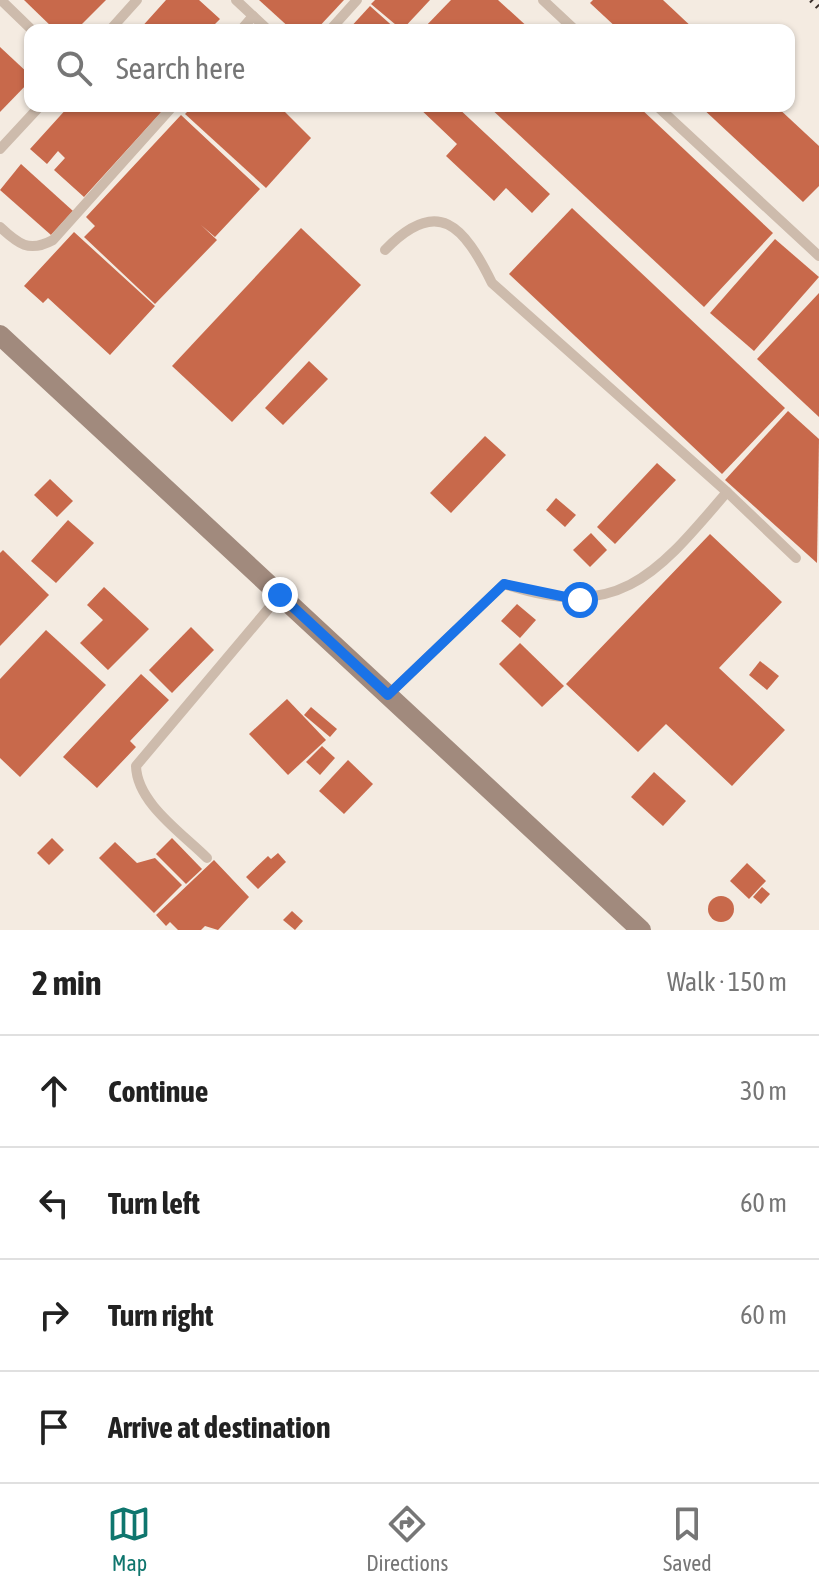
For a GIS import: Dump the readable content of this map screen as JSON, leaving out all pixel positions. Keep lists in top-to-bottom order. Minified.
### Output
{"page":{"search":"Search here","heading":["2 min","Walk · 150 m"],"list":[["Continue","30 m"],["Turn left","60 m"],["Turn right","60 m"],"Arrive at destination"],"nav":["Map","Directions","Saved"]}}
